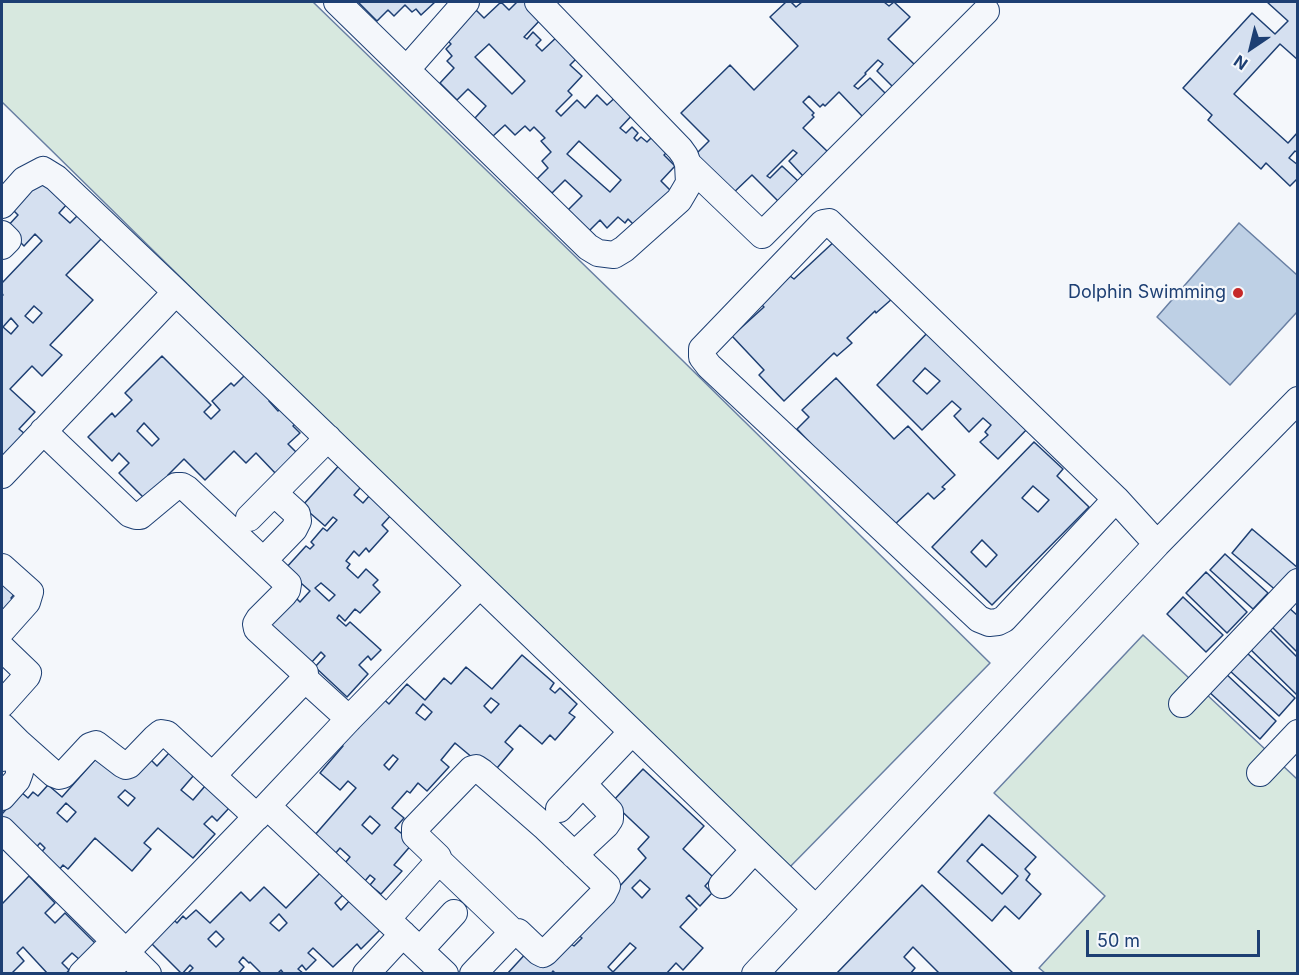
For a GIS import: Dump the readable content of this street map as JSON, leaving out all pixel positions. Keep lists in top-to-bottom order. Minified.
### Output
{"places":["Dolphin Swimming"],"scale_bar":"50 m","north":"bottom left"}
